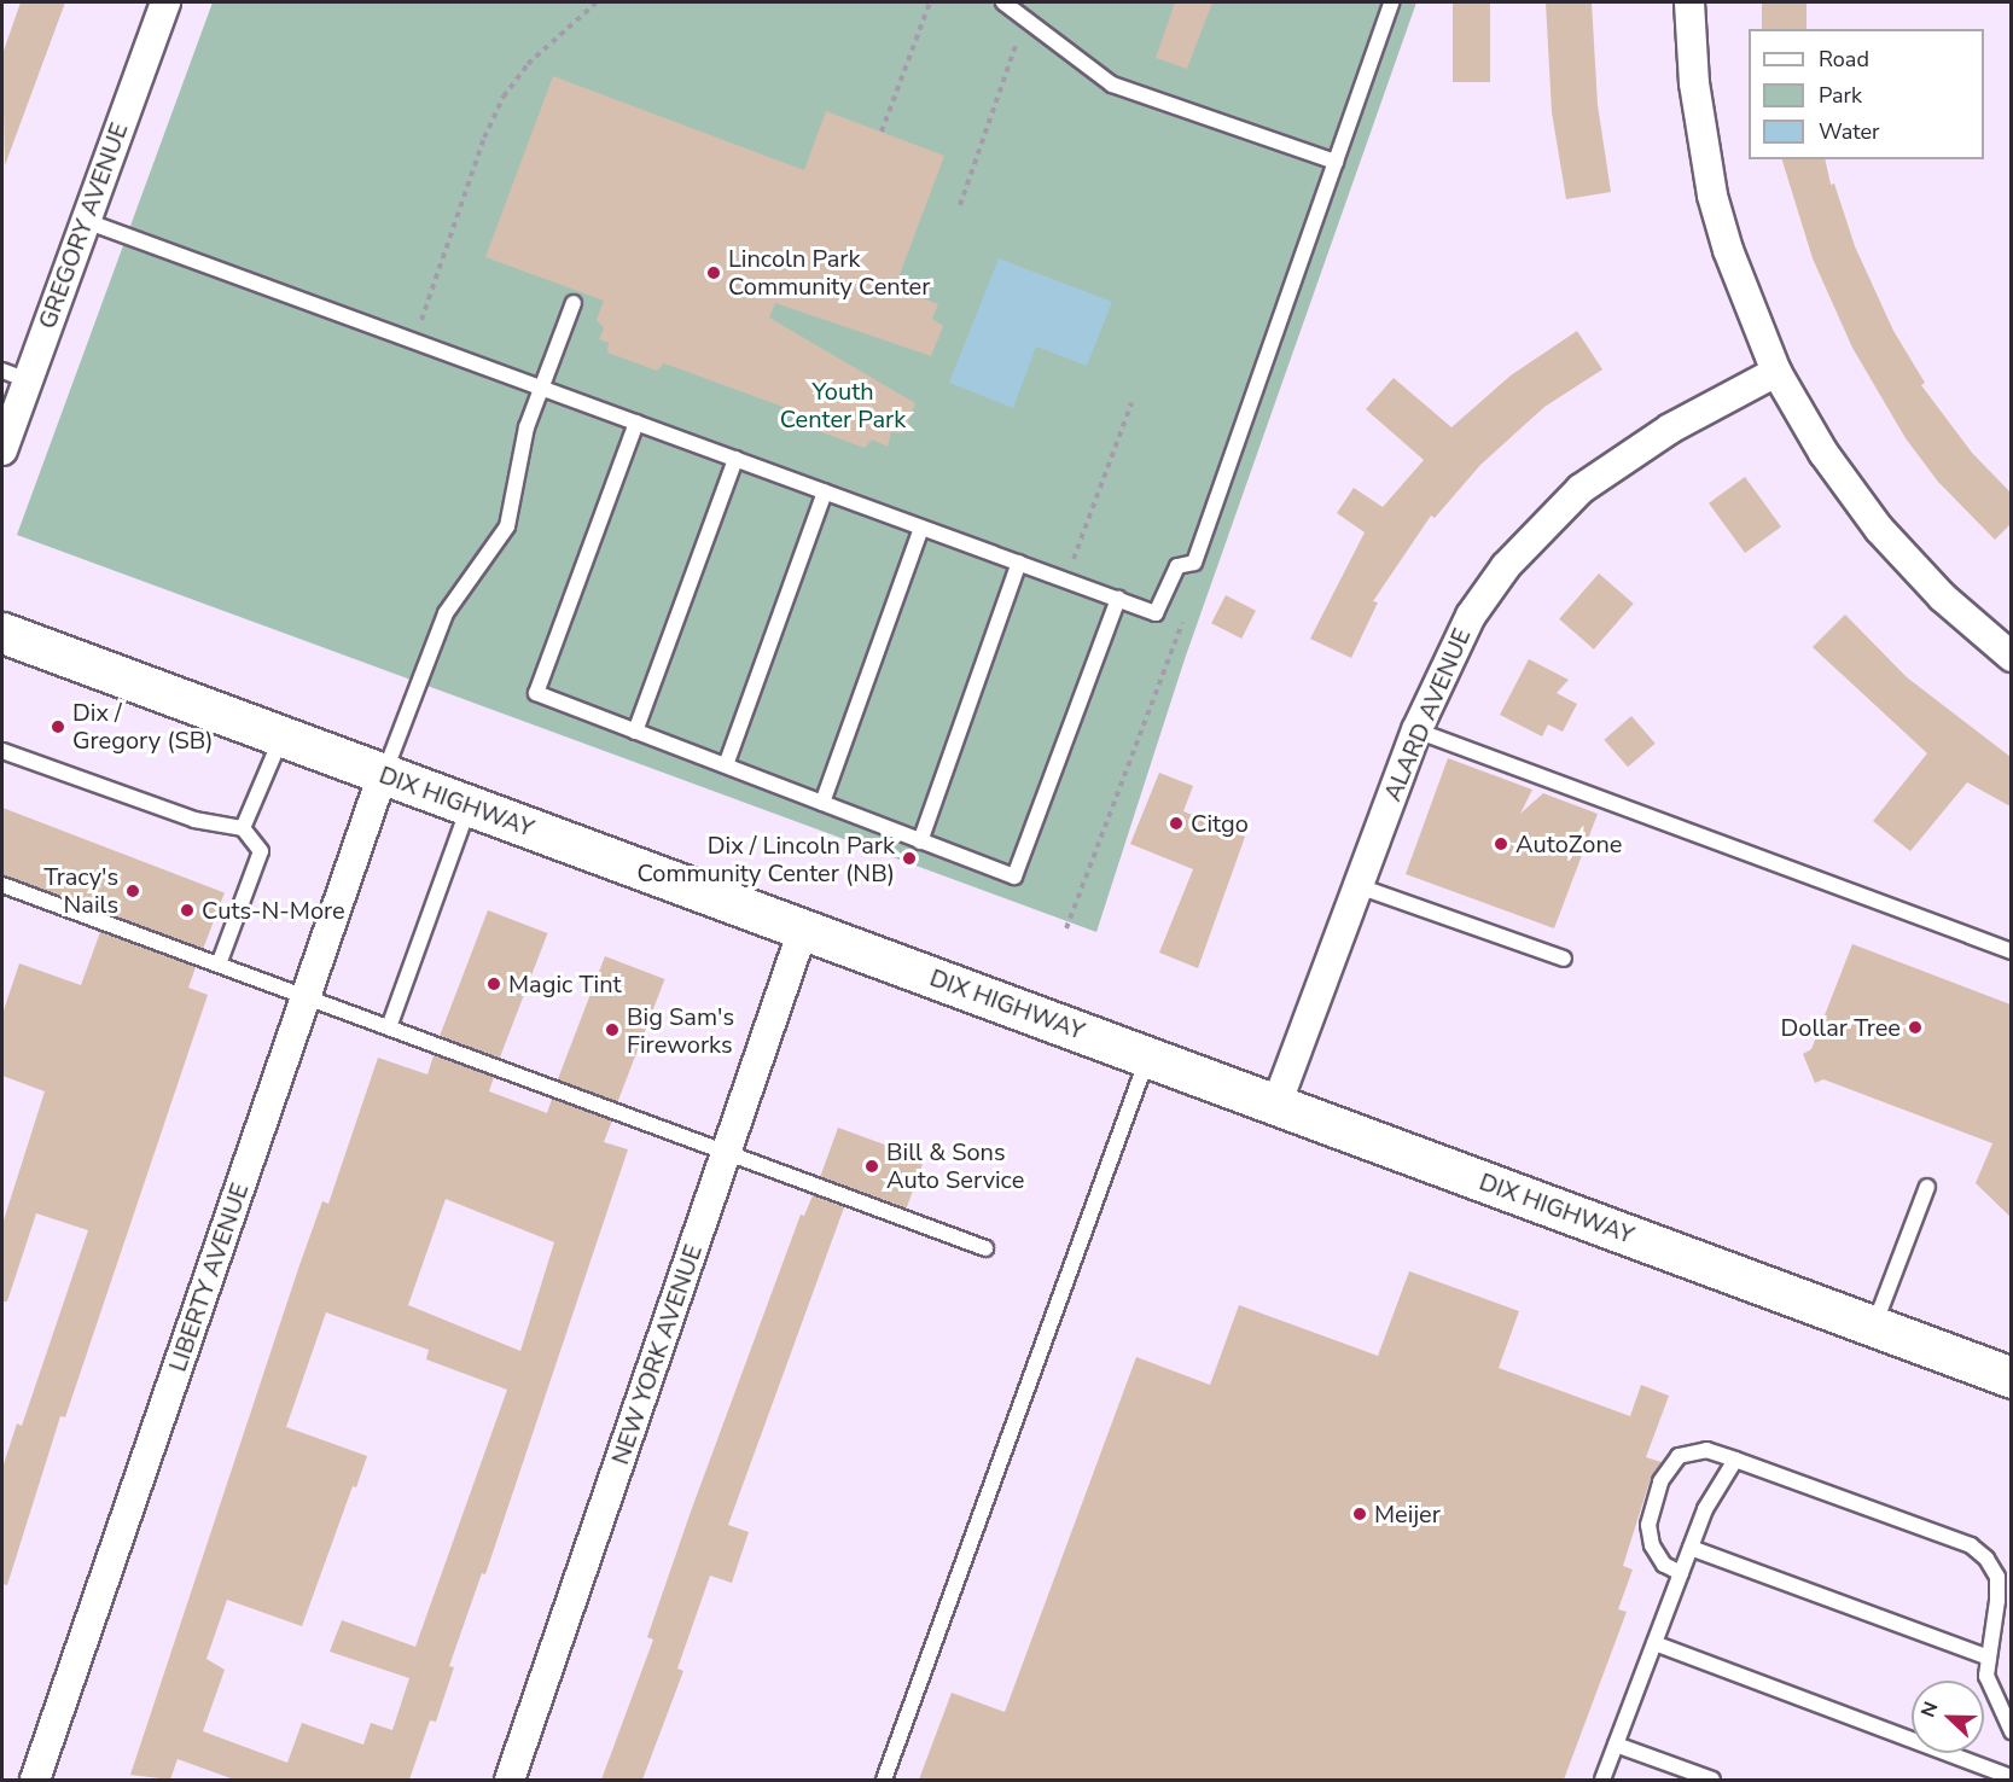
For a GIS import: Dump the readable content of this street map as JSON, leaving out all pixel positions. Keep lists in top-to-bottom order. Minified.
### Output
{"streets":{"main road":["DIX HIGHWAY"],"street":["GREGORY AVENUE","ALARD AVENUE","LIBERTY AVENUE","NEW YORK AVENUE"]},"crossings":[["ALARD AVENUE","DIX HIGHWAY"],["DIX HIGHWAY","LIBERTY AVENUE"],["DIX HIGHWAY","NEW YORK AVENUE"]],"parks":["Youth Center Park"],"places":["Lincoln Park Community Center","Dix / Gregory (SB)","Citgo","AutoZone","Dix / Lincoln Park Community Center (NB)","Tracy's Nails","Cuts-N-More","Magic Tint","Dollar Tree","Big Sam's Fireworks","Bill & Sons Auto Service","Meijer"],"legend":["Road","Park","Water"],"north":"left"}
